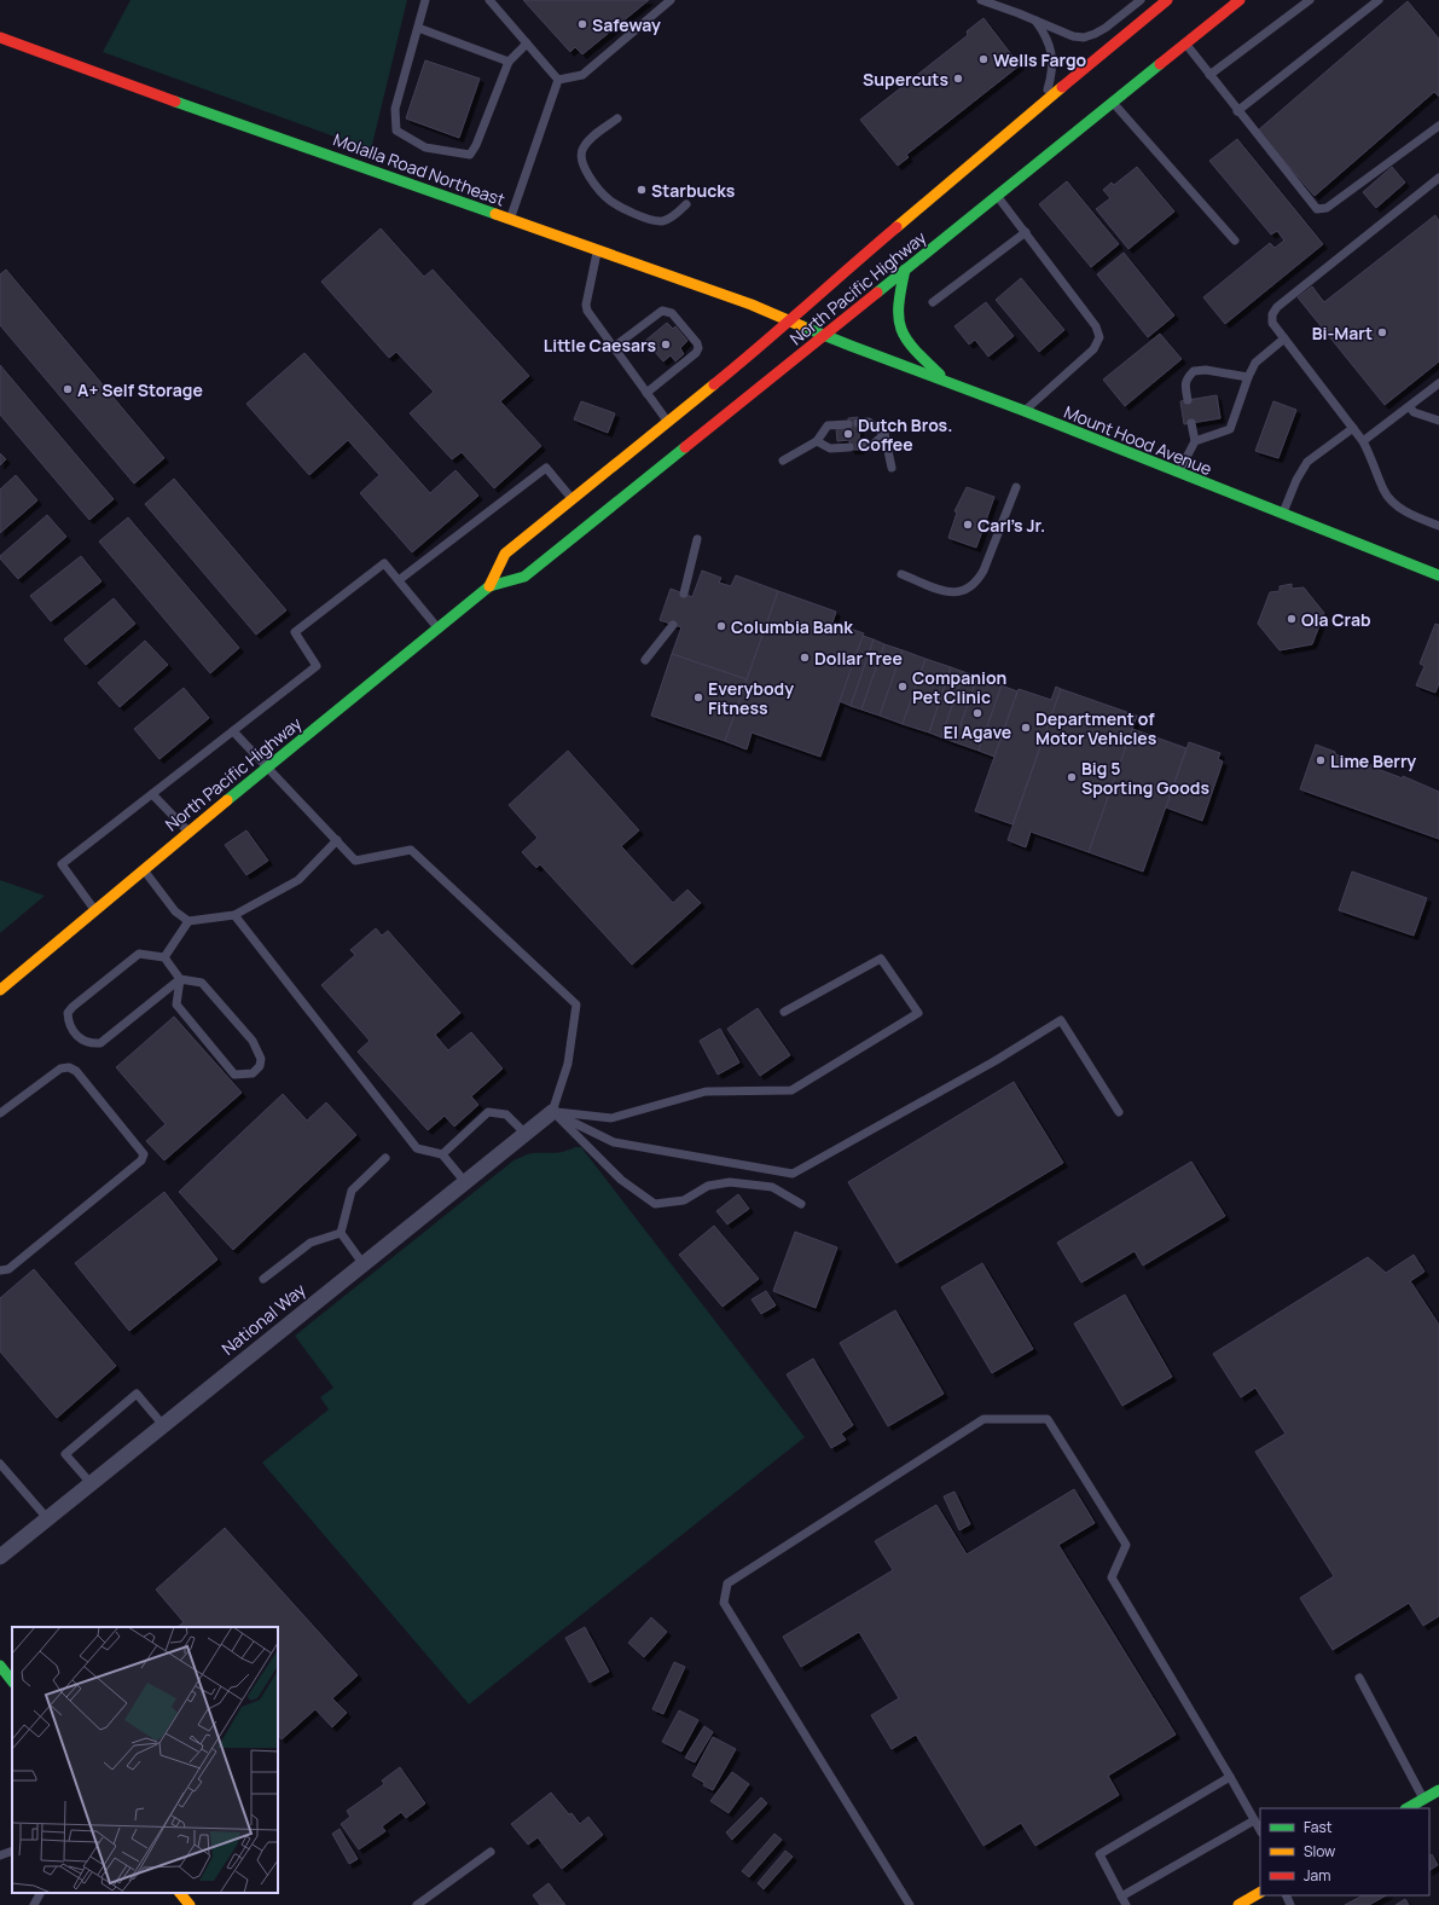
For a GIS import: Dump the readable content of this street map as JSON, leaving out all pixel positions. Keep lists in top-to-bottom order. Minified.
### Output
{"streets":{"main road":["Molalla Road Northeast","North Pacific Highway","Mount Hood Avenue"],"street":["National Way"]},"crossings":[["Molalla Road Northeast","North Pacific Highway"],["Molalla Road Northeast","Mount Hood Avenue"],["North Pacific Highway","Mount Hood Avenue"]],"places":["Safeway","Wells Fargo","Supercuts","Starbucks","Bi-Mart","Little Caesars","A+ Self Storage","Dutch Bros. Coffee","Carl's Jr.","Ola Crab","Columbia Bank","Dollar Tree","Companion Pet Clinic","Everybody Fitness","El Agave","Department of Motor Vehicles","Lime Berry","Big 5 Sporting Goods"],"legend":["Fast","Slow","Jam"]}
